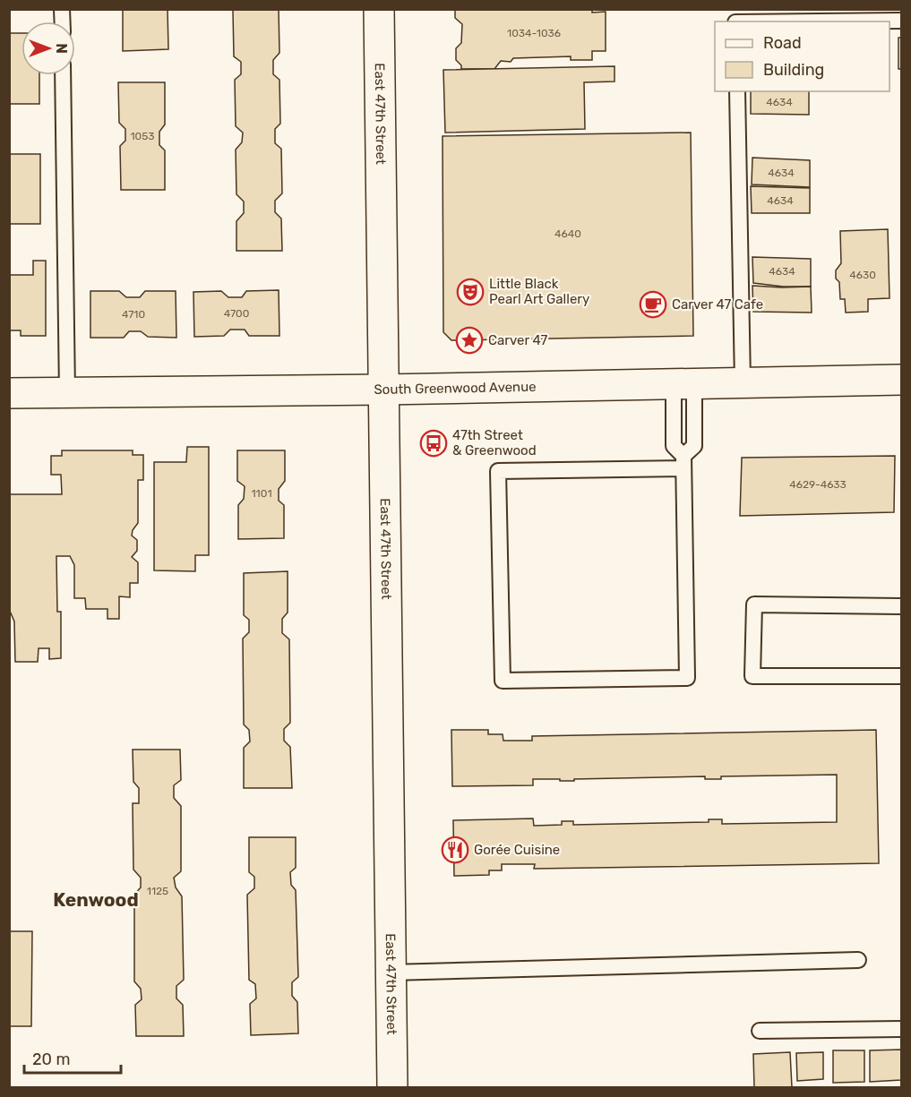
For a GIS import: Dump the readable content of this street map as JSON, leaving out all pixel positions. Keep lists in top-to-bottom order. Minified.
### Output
{"streets":{"main road":["East 47th Street","South Greenwood Avenue"]},"crossings":[["East 47th Street","South Greenwood Avenue"]],"districts":["Kenwood"],"places":{"theatre":["Little Black Pearl Art Gallery"],"cafe":["Carver 47 Cafe"],"place":["Carver 47"],"bus stop":["47th Street & Greenwood"],"restaurant":["Gorée Cuisine"]},"house_numbers":["1034-1036","4634","1053","4634","4634","4640","4634","4630","4700","4710","4629-4633","1101","1125"],"legend":["Road","Building"],"scale_bar":"20 m","north":"right"}
